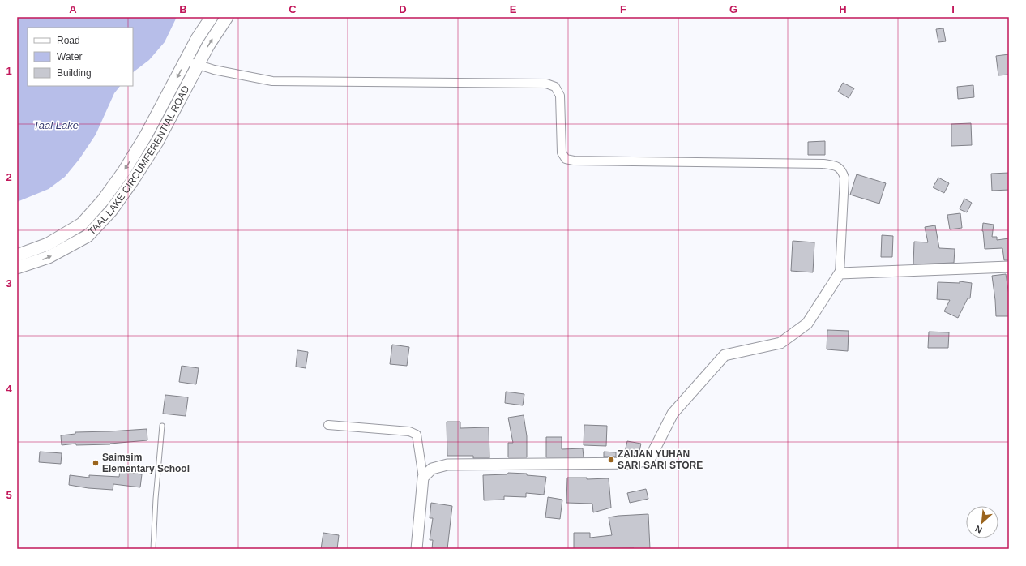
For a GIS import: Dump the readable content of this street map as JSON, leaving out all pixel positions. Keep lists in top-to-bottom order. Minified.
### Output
{"streets":{"main road":["TAAL LAKE CIRCUMFERENTIAL ROAD"]},"water":["Taal Lake"],"places":["ZAIJAN YUHAN SARI SARI STORE","Saimsim Elementary School"],"legend":["Road","Water","Building"],"north":"bottom left","grid":{"columns":["A","B","C","D","E","F","G","H","I"],"rows":["1","2","3","4","5"]}}
